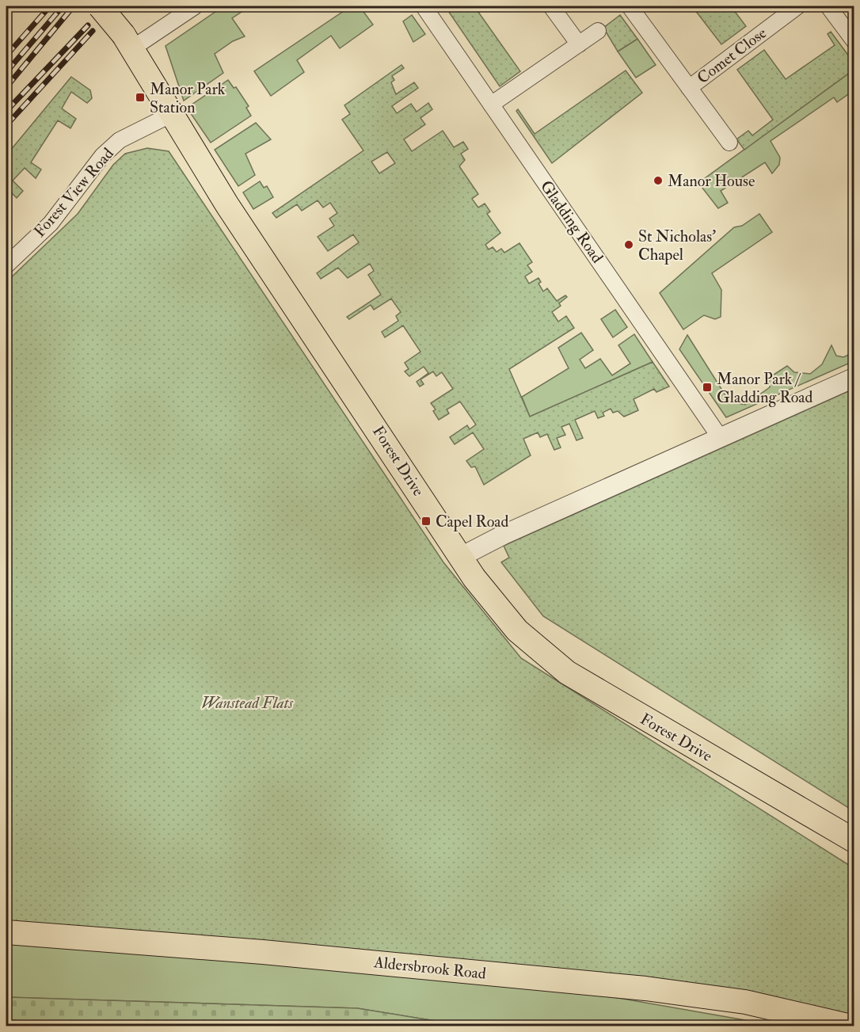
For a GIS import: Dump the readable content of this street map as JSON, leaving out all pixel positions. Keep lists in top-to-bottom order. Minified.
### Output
{"streets":{"main road":["Forest Drive","Aldersbrook Road"],"street":["Comet Close","Forest View Road","Gladding Road"]},"crossings":[["Forest View Road","Forest Drive"]],"parks":["Wanstead Flats"],"places":{"transit":["Manor Park Station","Manor Park / Gladding Road","Capel Road"],"other":["Manor House","St Nicholas' Chapel"]}}
